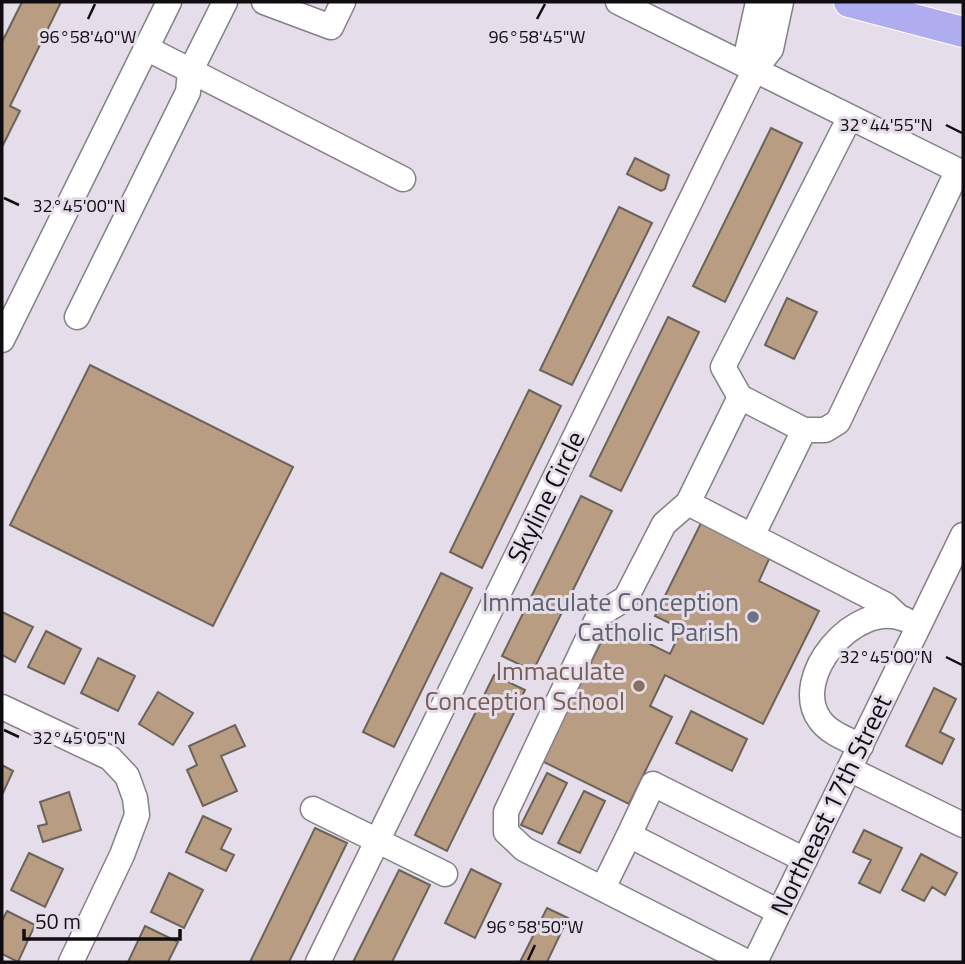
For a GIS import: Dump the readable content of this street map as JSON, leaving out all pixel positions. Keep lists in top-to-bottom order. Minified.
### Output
{"streets":{"street":["Skyline Circle","Northeast 17th Street"]},"places":["Immaculate Conception Catholic Parish","Immaculate Conception School"],"scale_bar":"50 m","coordinates":["96°58'40\"W","96°58'45\"W","32°44'55\"N","32°45'00\"N","32°45'05\"N","96°58'50\"W"]}
